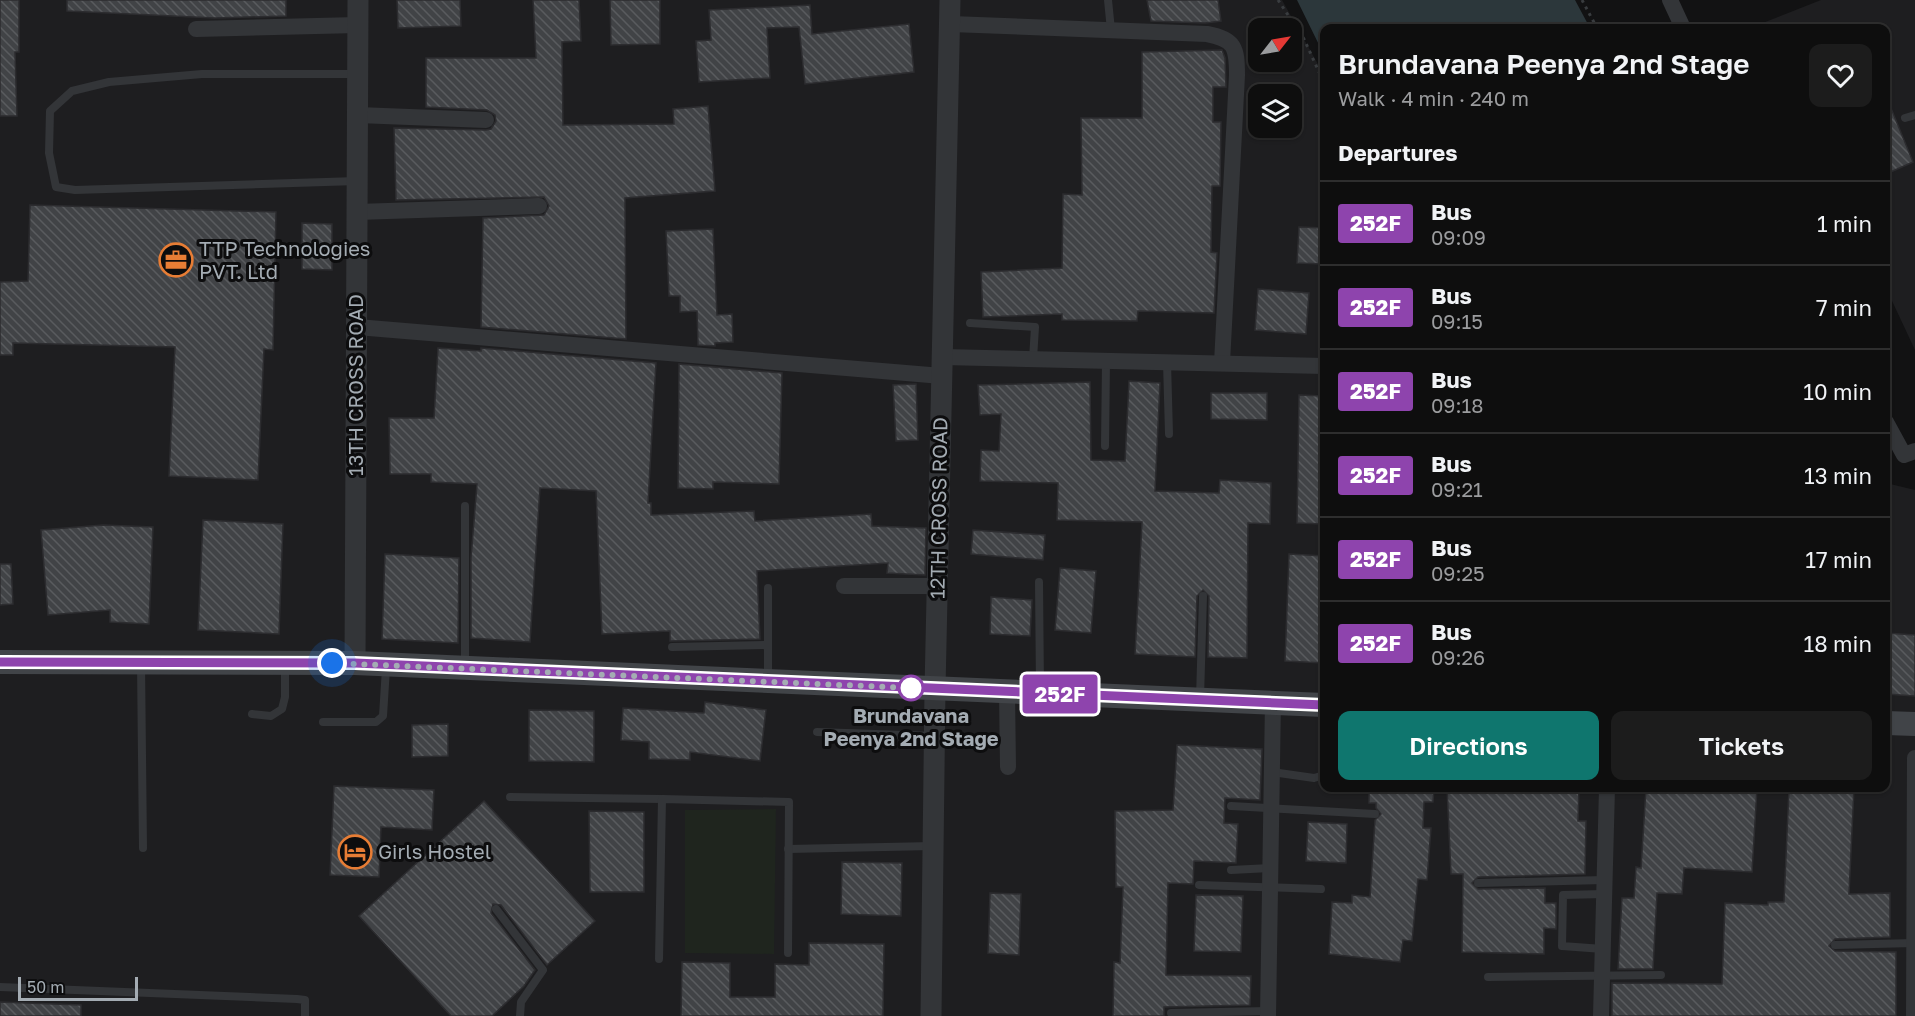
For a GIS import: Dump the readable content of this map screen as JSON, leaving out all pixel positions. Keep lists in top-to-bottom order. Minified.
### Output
{"streets":{"street":["13TH CROSS ROAD","12TH CROSS ROAD"]},"places":{"office":["TTP Technologies PVT. Ltd"],"other":["Brundavana Peenya 2nd Stage"],"hotel":["Girls Hostel"]},"lines":["bus line 252F"],"scale_bar":"50 m","north":"top right","page":{"on_map":"252F","heading":[["Brundavana Peenya 2nd Stage","Walk · 4 min · 240 m"],"Departures"],"list":[{"mark":"252F","name":"Bus","note":"09:09","value":"1 min"},{"mark":"252F","name":"Bus","note":"09:15","value":"7 min"},{"mark":"252F","name":"Bus","note":"09:18","value":"10 min"},{"mark":"252F","name":"Bus","note":"09:21","value":"13 min"},{"mark":"252F","name":"Bus","note":"09:25","value":"17 min"},{"mark":"252F","name":"Bus","note":"09:26","value":"18 min"}],"buttons":["Directions","Tickets"],"scale":"50 m"}}
